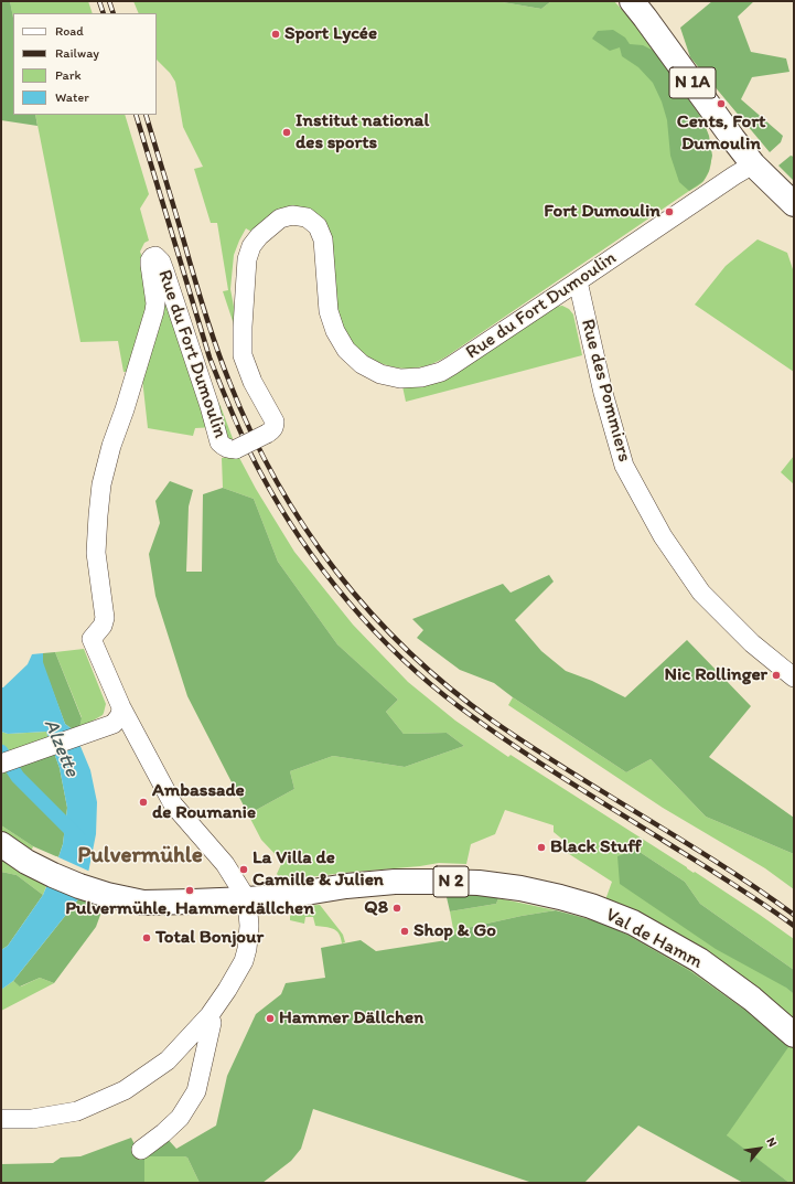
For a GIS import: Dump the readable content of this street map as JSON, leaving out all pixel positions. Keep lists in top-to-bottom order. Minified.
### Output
{"streets":{"main road":["N 1A","N 2","Val de Hamm"],"street":["Rue du Fort Dumoulin","Rue des Pommiers"]},"crossings":[["N 1A","Rue du Fort Dumoulin"],["Rue du Fort Dumoulin","Rue des Pommiers"],["Rue du Fort Dumoulin","Val de Hamm"]],"districts":["Pulvermühle"],"water":["Alzette"],"places":["Sport Lycée","Cents, Fort Dumoulin","Institut national des sports","Fort Dumoulin","Nic Rollinger","Ambassade de Roumanie","Black Stuff","La Villa de Camille & Julien","Pulvermühle, Hammerdällchen","Q8","Shop & Go","Total Bonjour","Hammer Dällchen"],"legend":["Road","Railway","Park","Water"],"north":"top right"}
